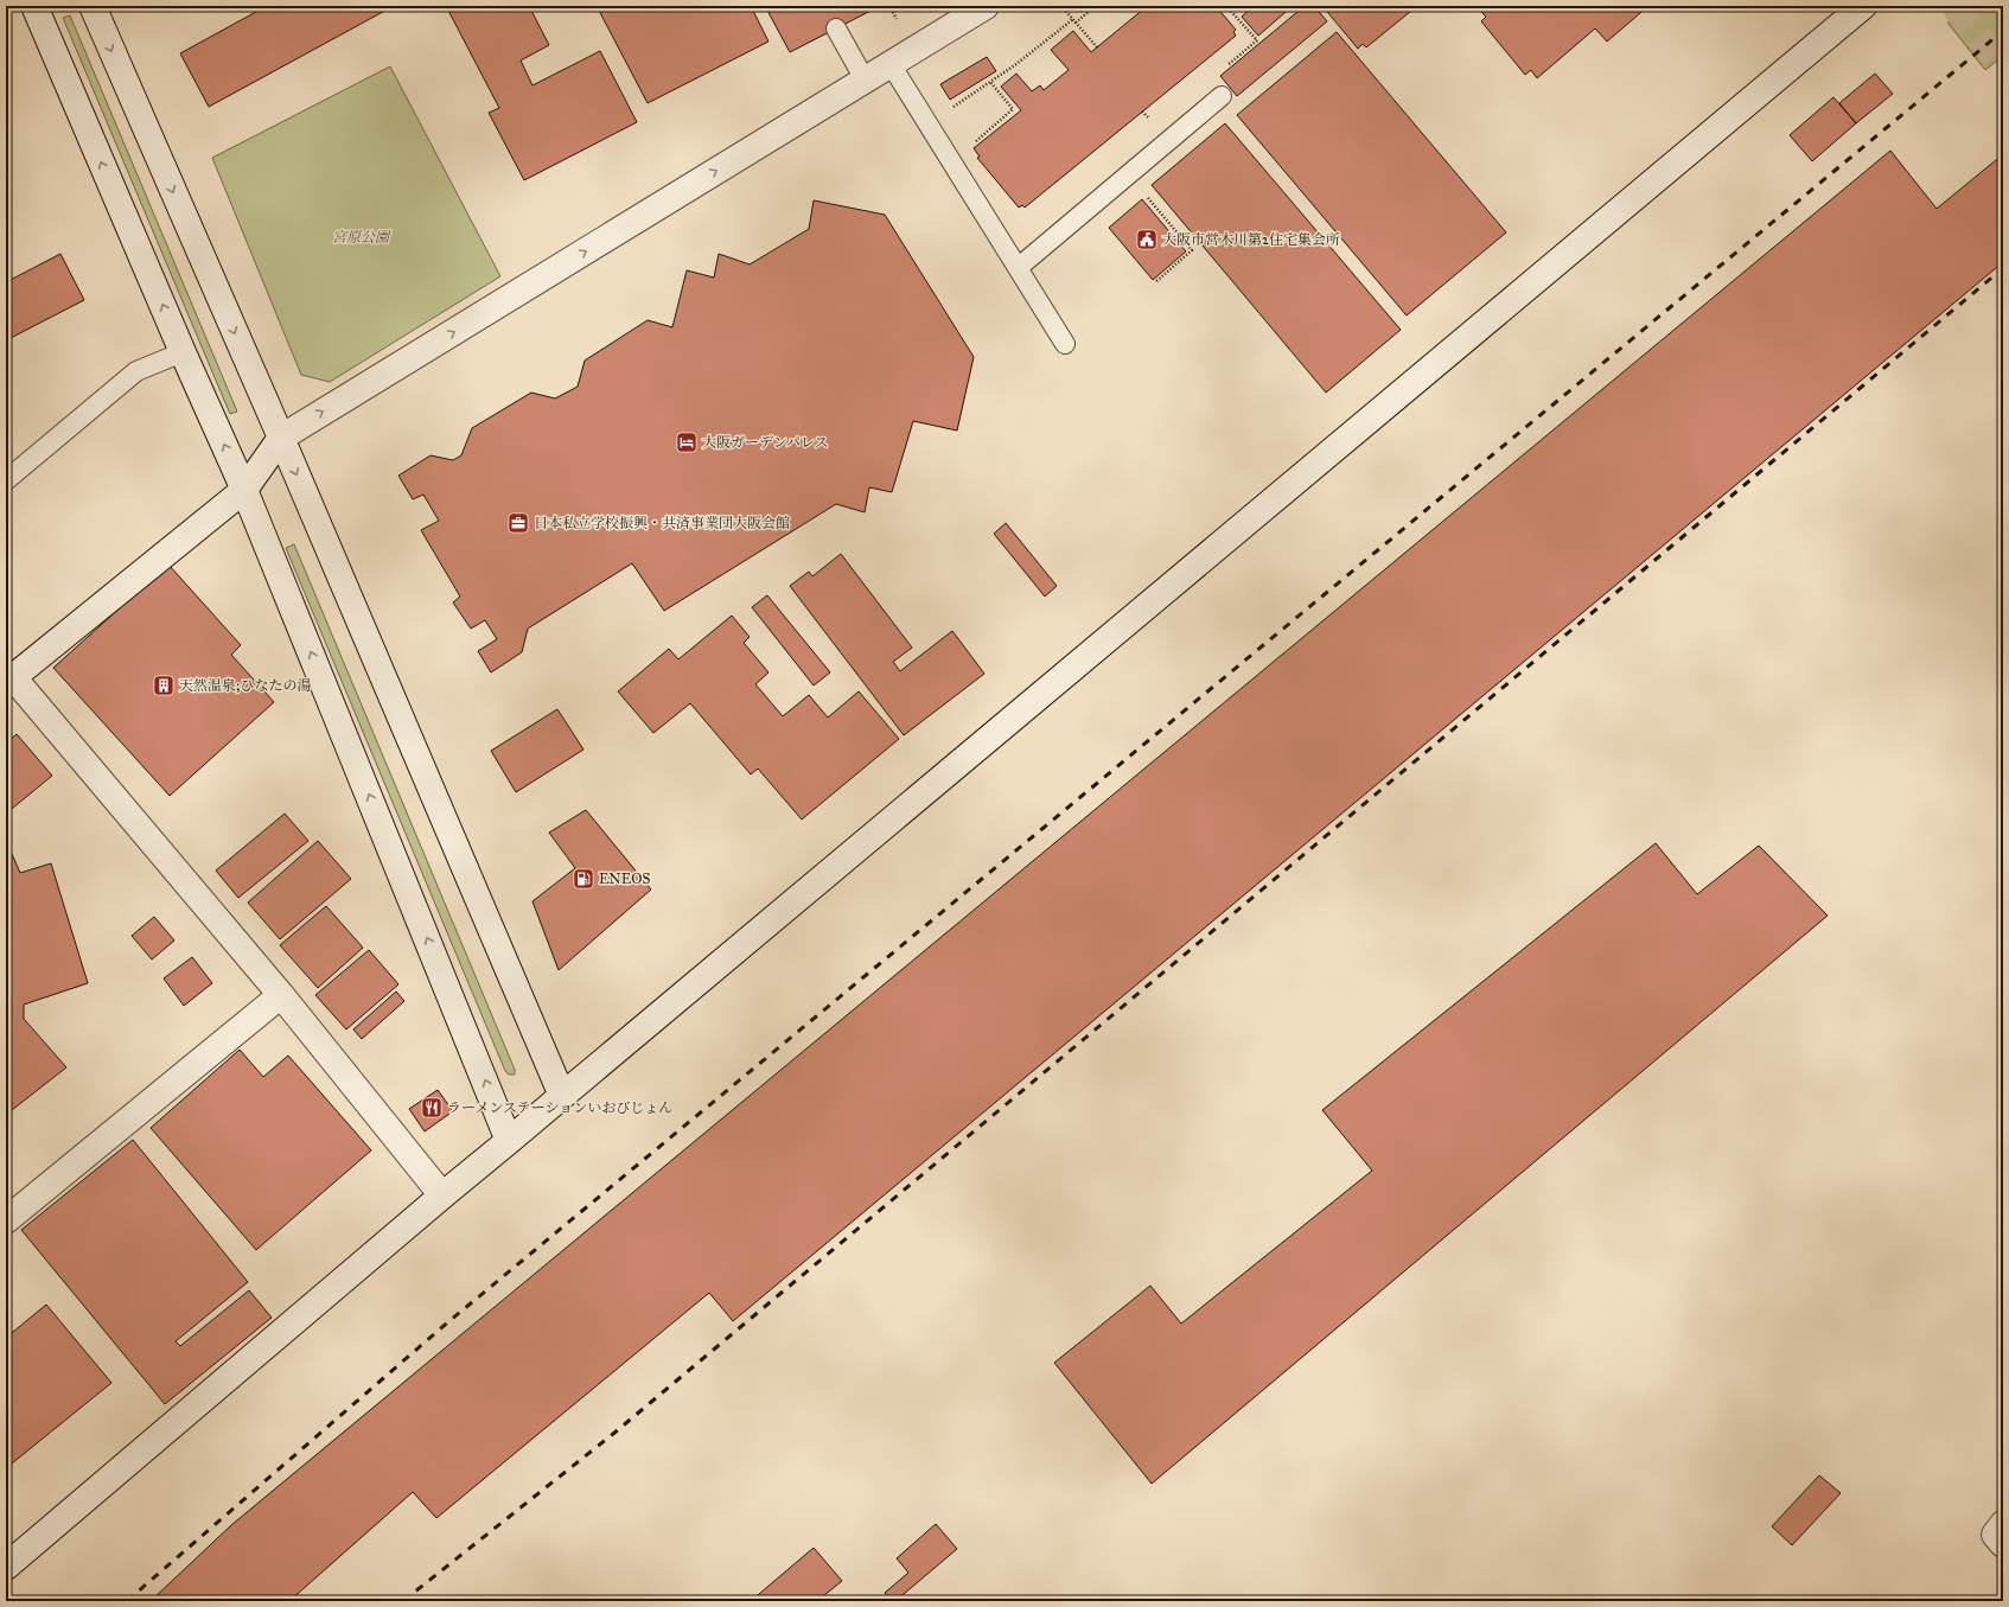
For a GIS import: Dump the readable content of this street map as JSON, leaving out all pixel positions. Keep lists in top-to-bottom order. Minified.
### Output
{"parks":["宮原公園"],"places":{"public building":["大阪市営木川第2住宅集会所"],"hotel":["大阪ガーデンパレス"],"office":["日本私立学校振興・共済事業団大阪会館"],"building":["天然温泉;ひなたの湯"],"fuel station":["ENEOS"],"restaurant":["ラーメンステーションいおびじょん"]}}
